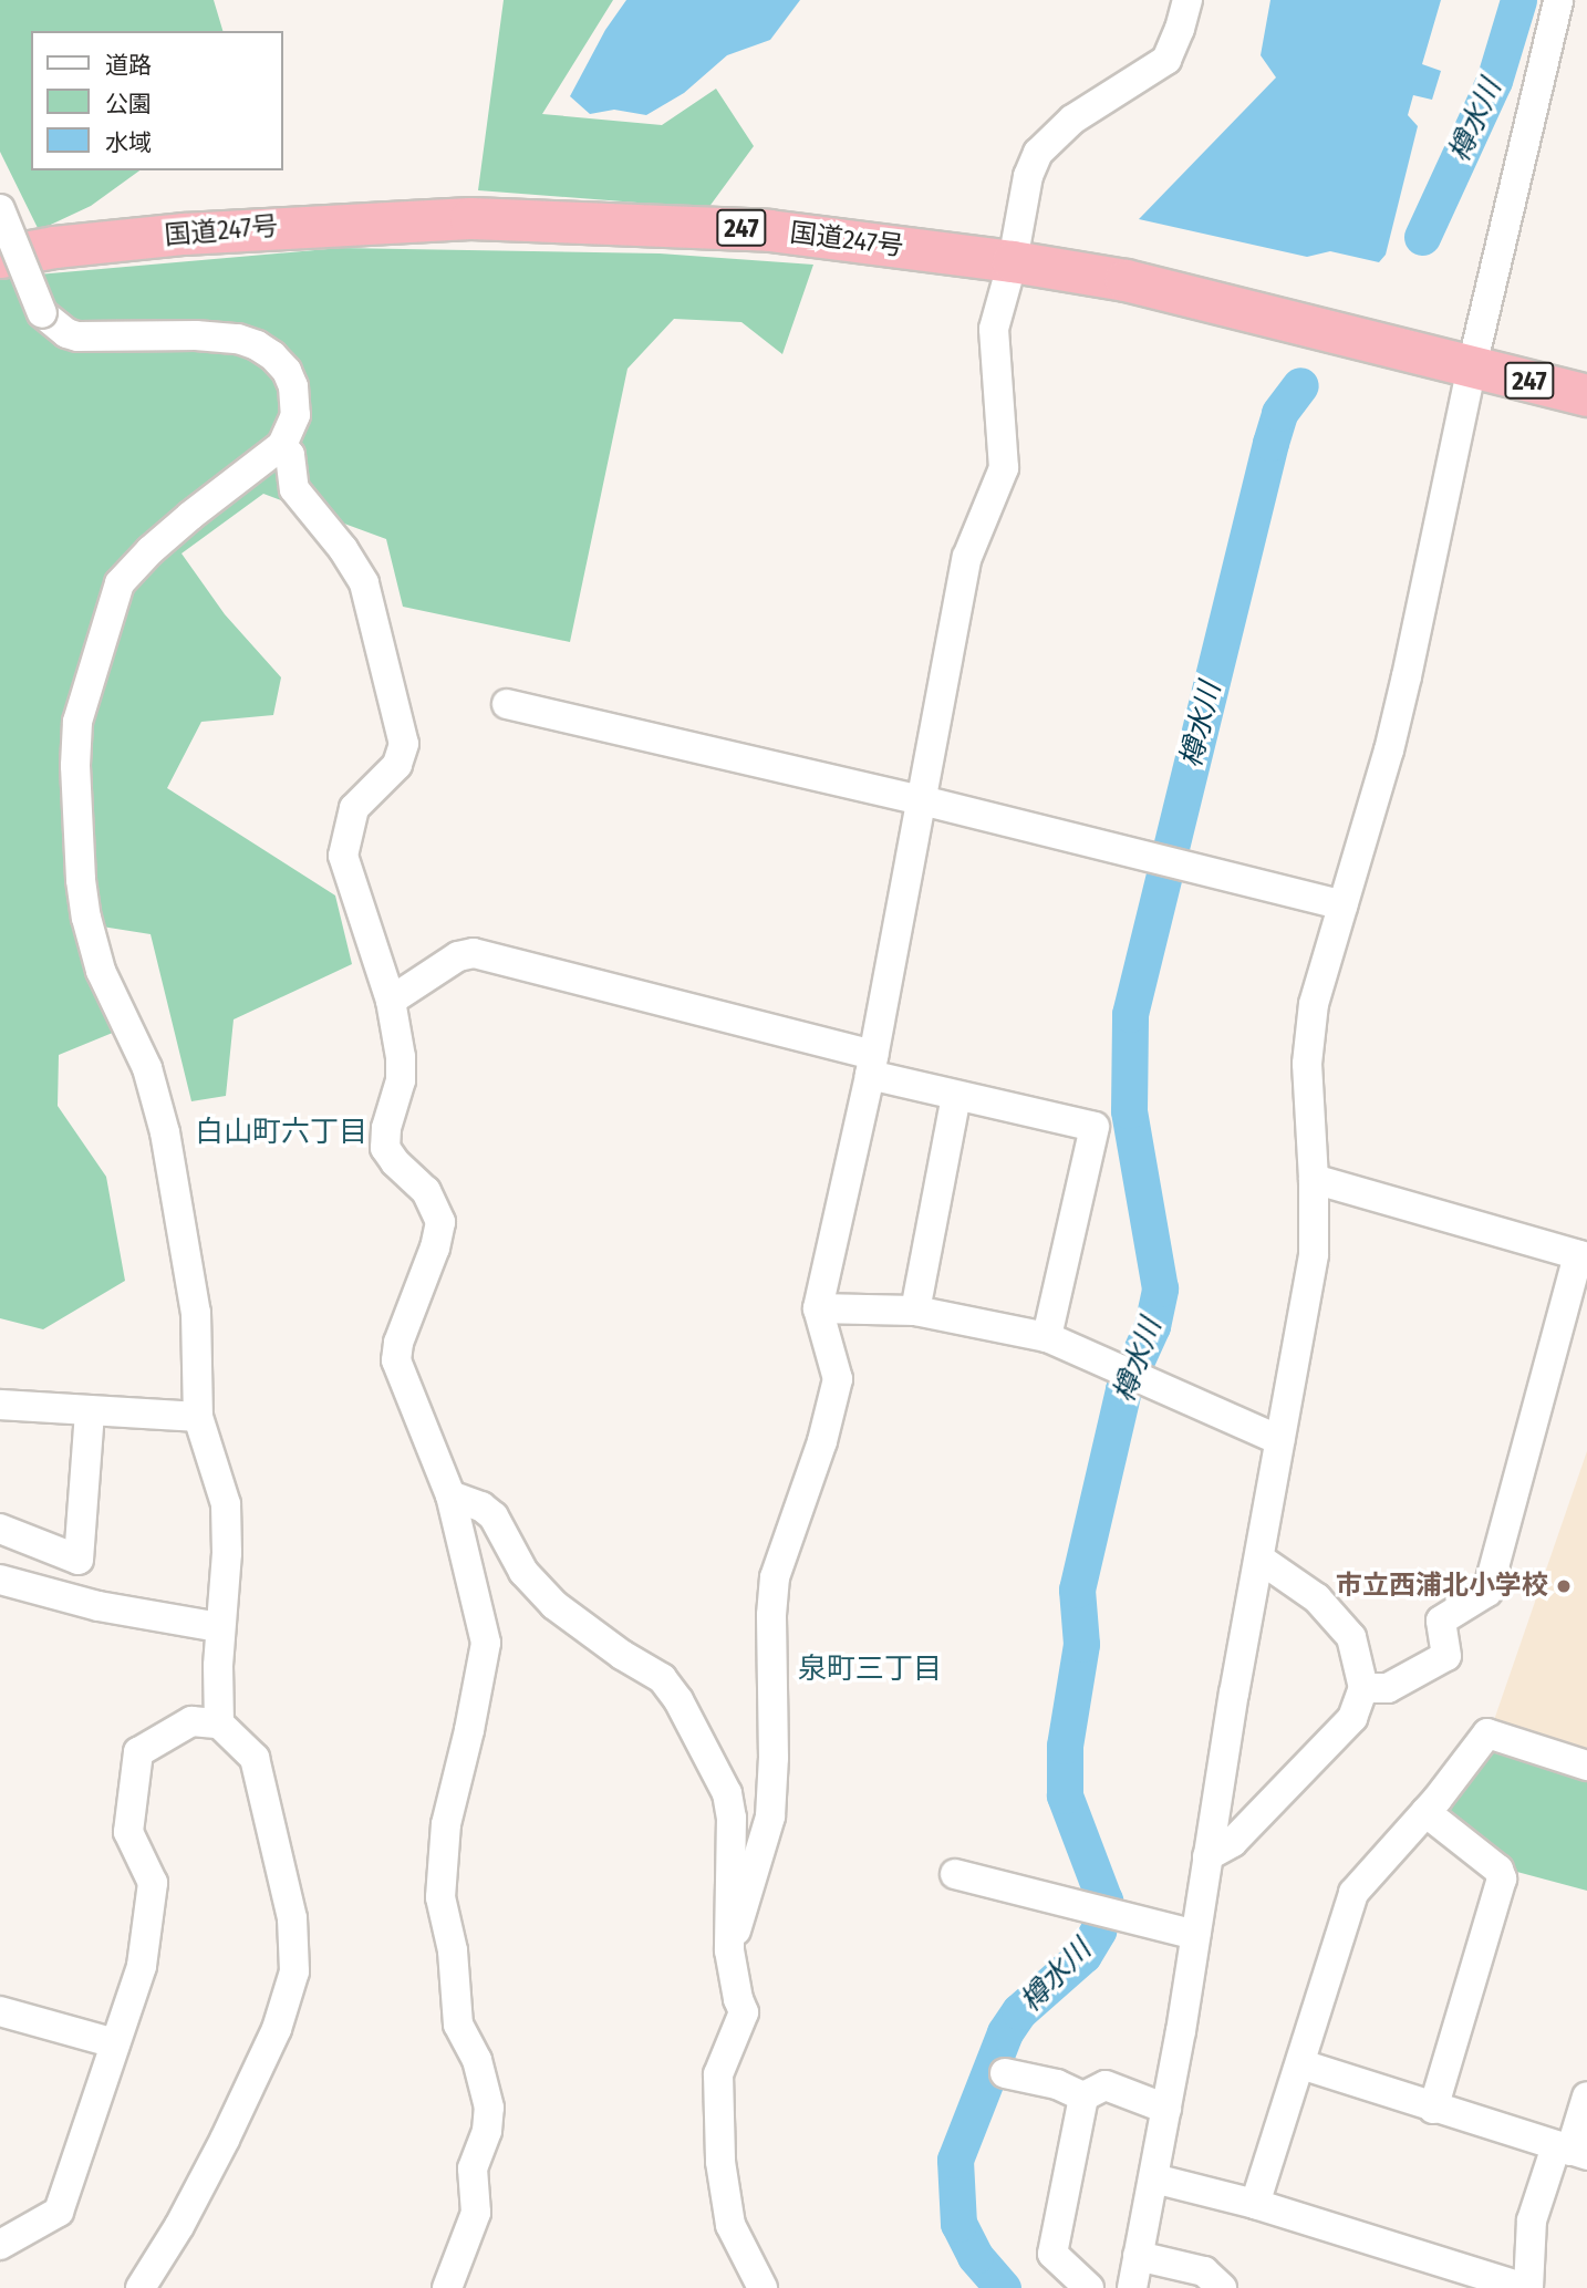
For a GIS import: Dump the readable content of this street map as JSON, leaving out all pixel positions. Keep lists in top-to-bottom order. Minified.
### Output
{"streets":{"highway":["247","国道247号"]},"districts":["白山町六丁目","泉町三丁目"],"water":["樽水川"],"places":["市立西浦北小学校"],"legend":["道路","公園","水域"]}
